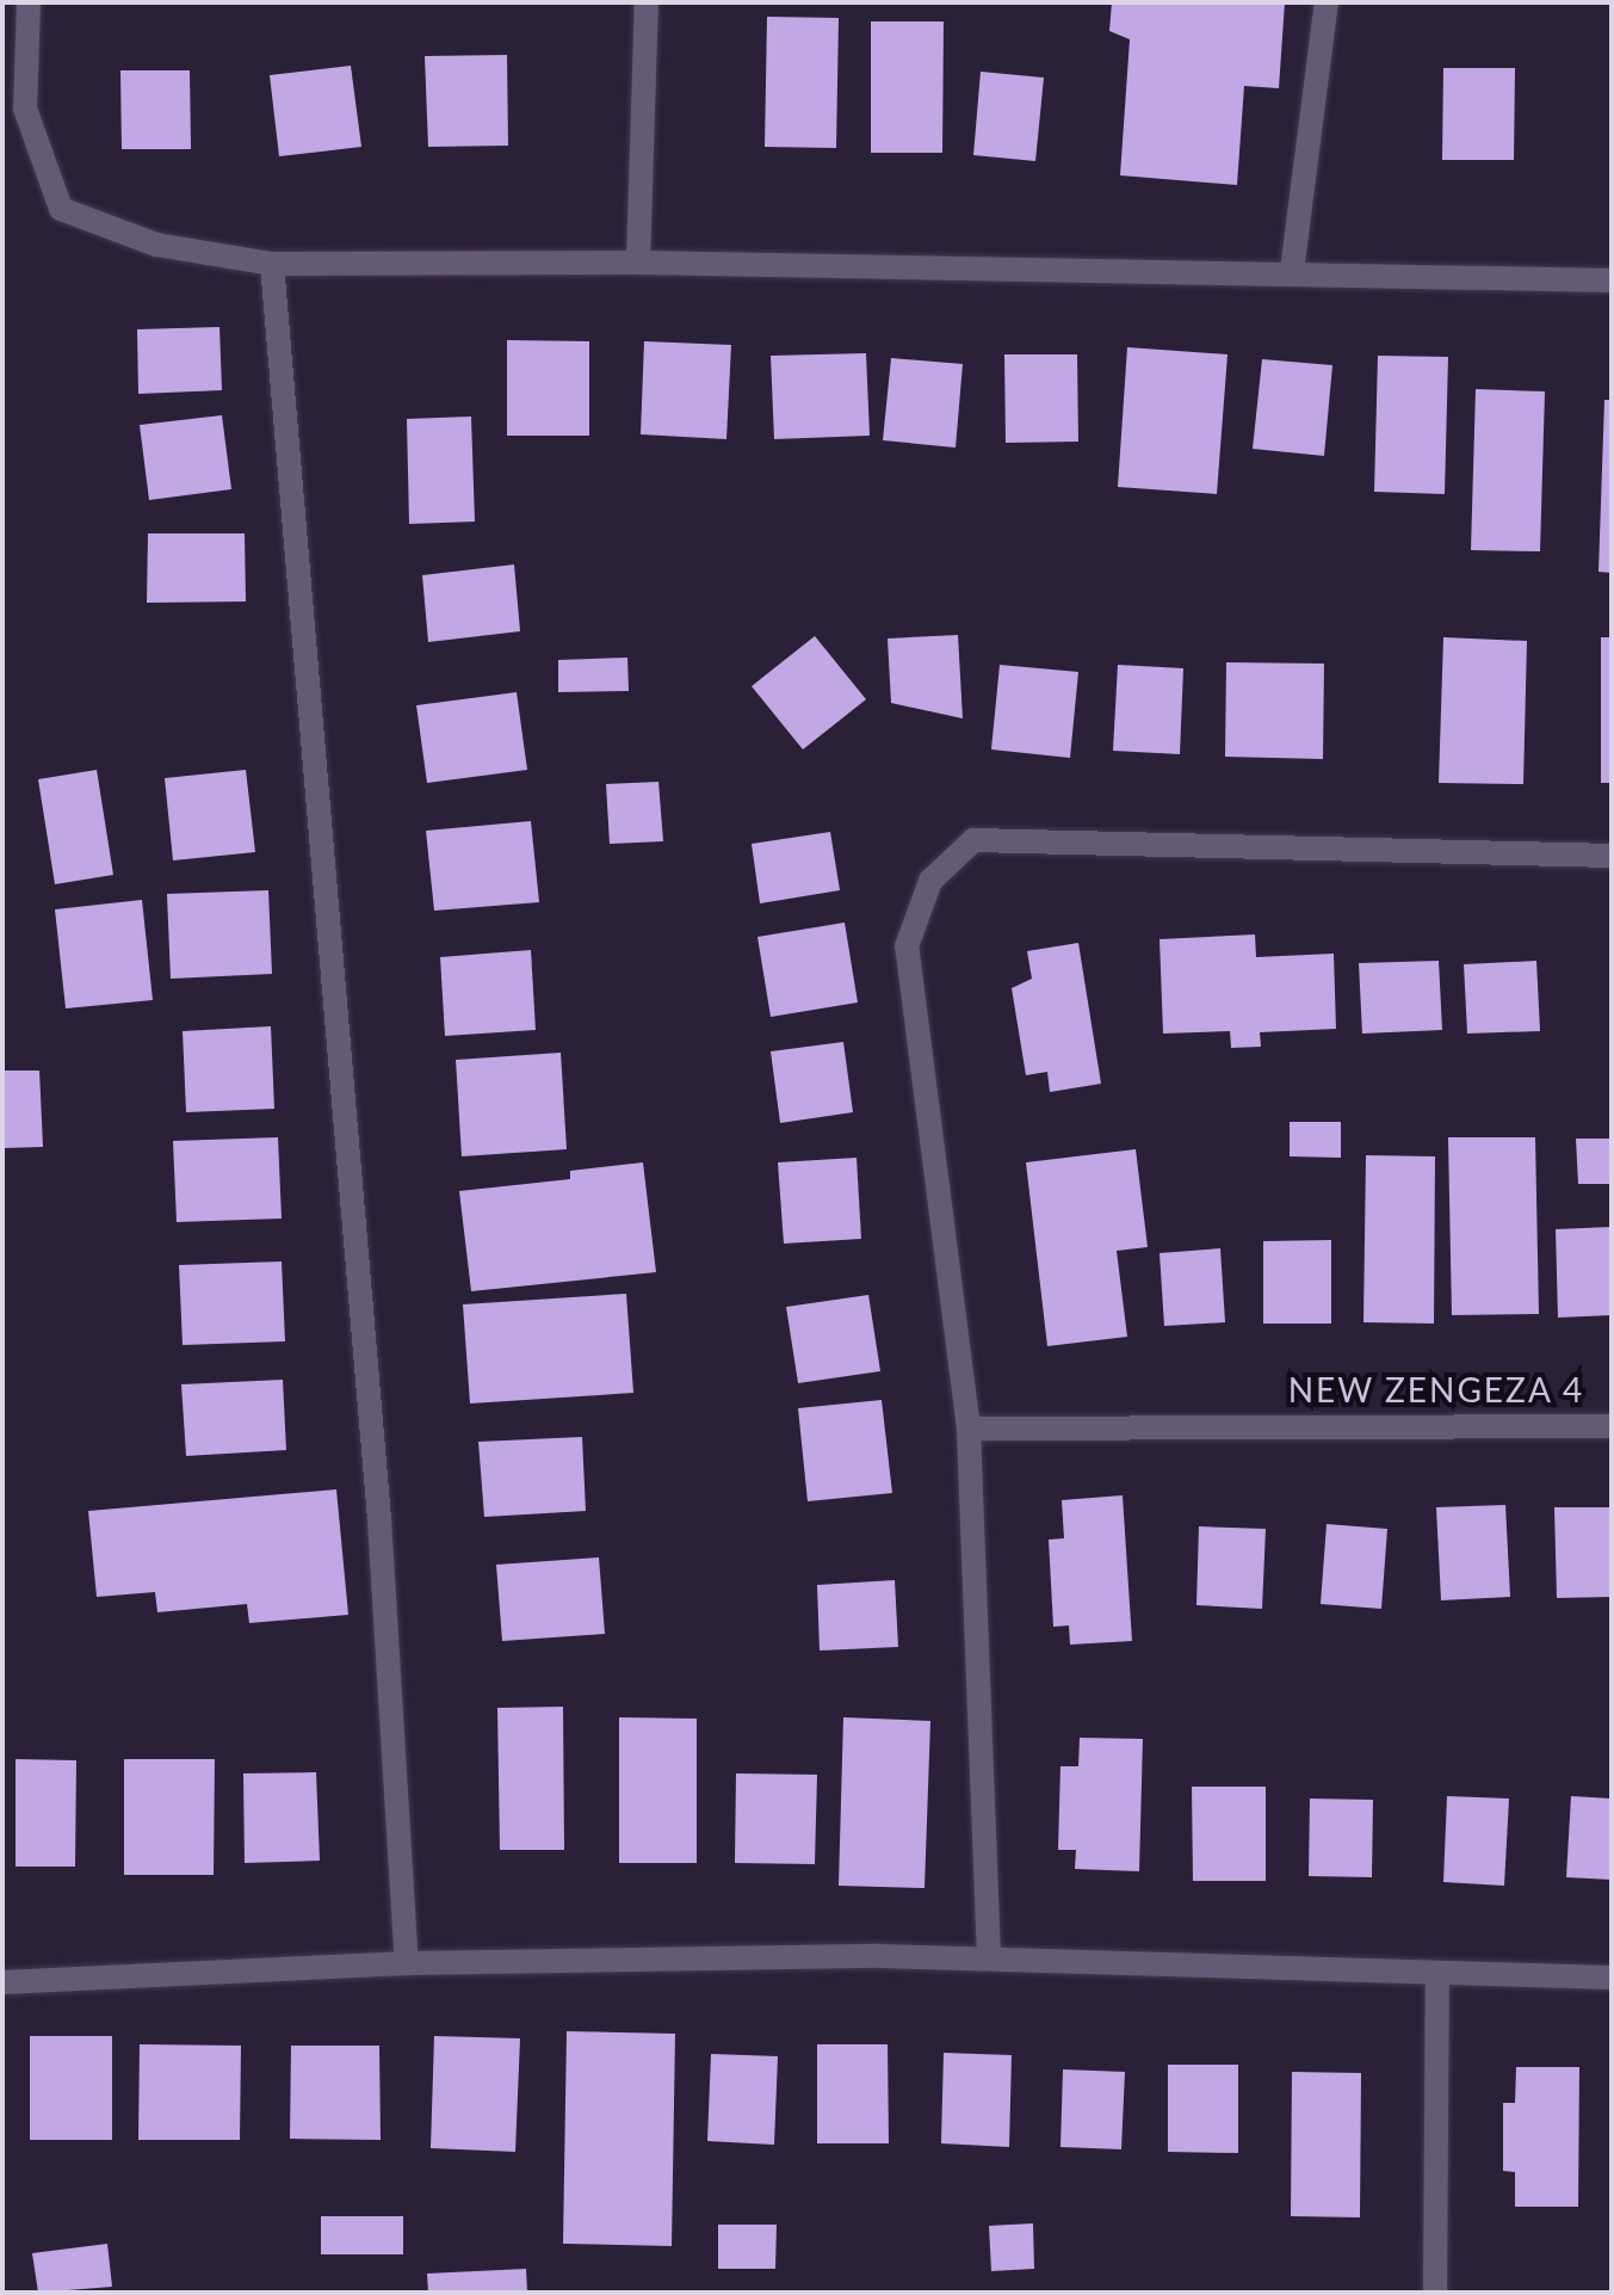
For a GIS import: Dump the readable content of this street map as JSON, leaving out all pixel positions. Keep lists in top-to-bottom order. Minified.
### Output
{"districts":["NEW ZENGEZA 4"]}
